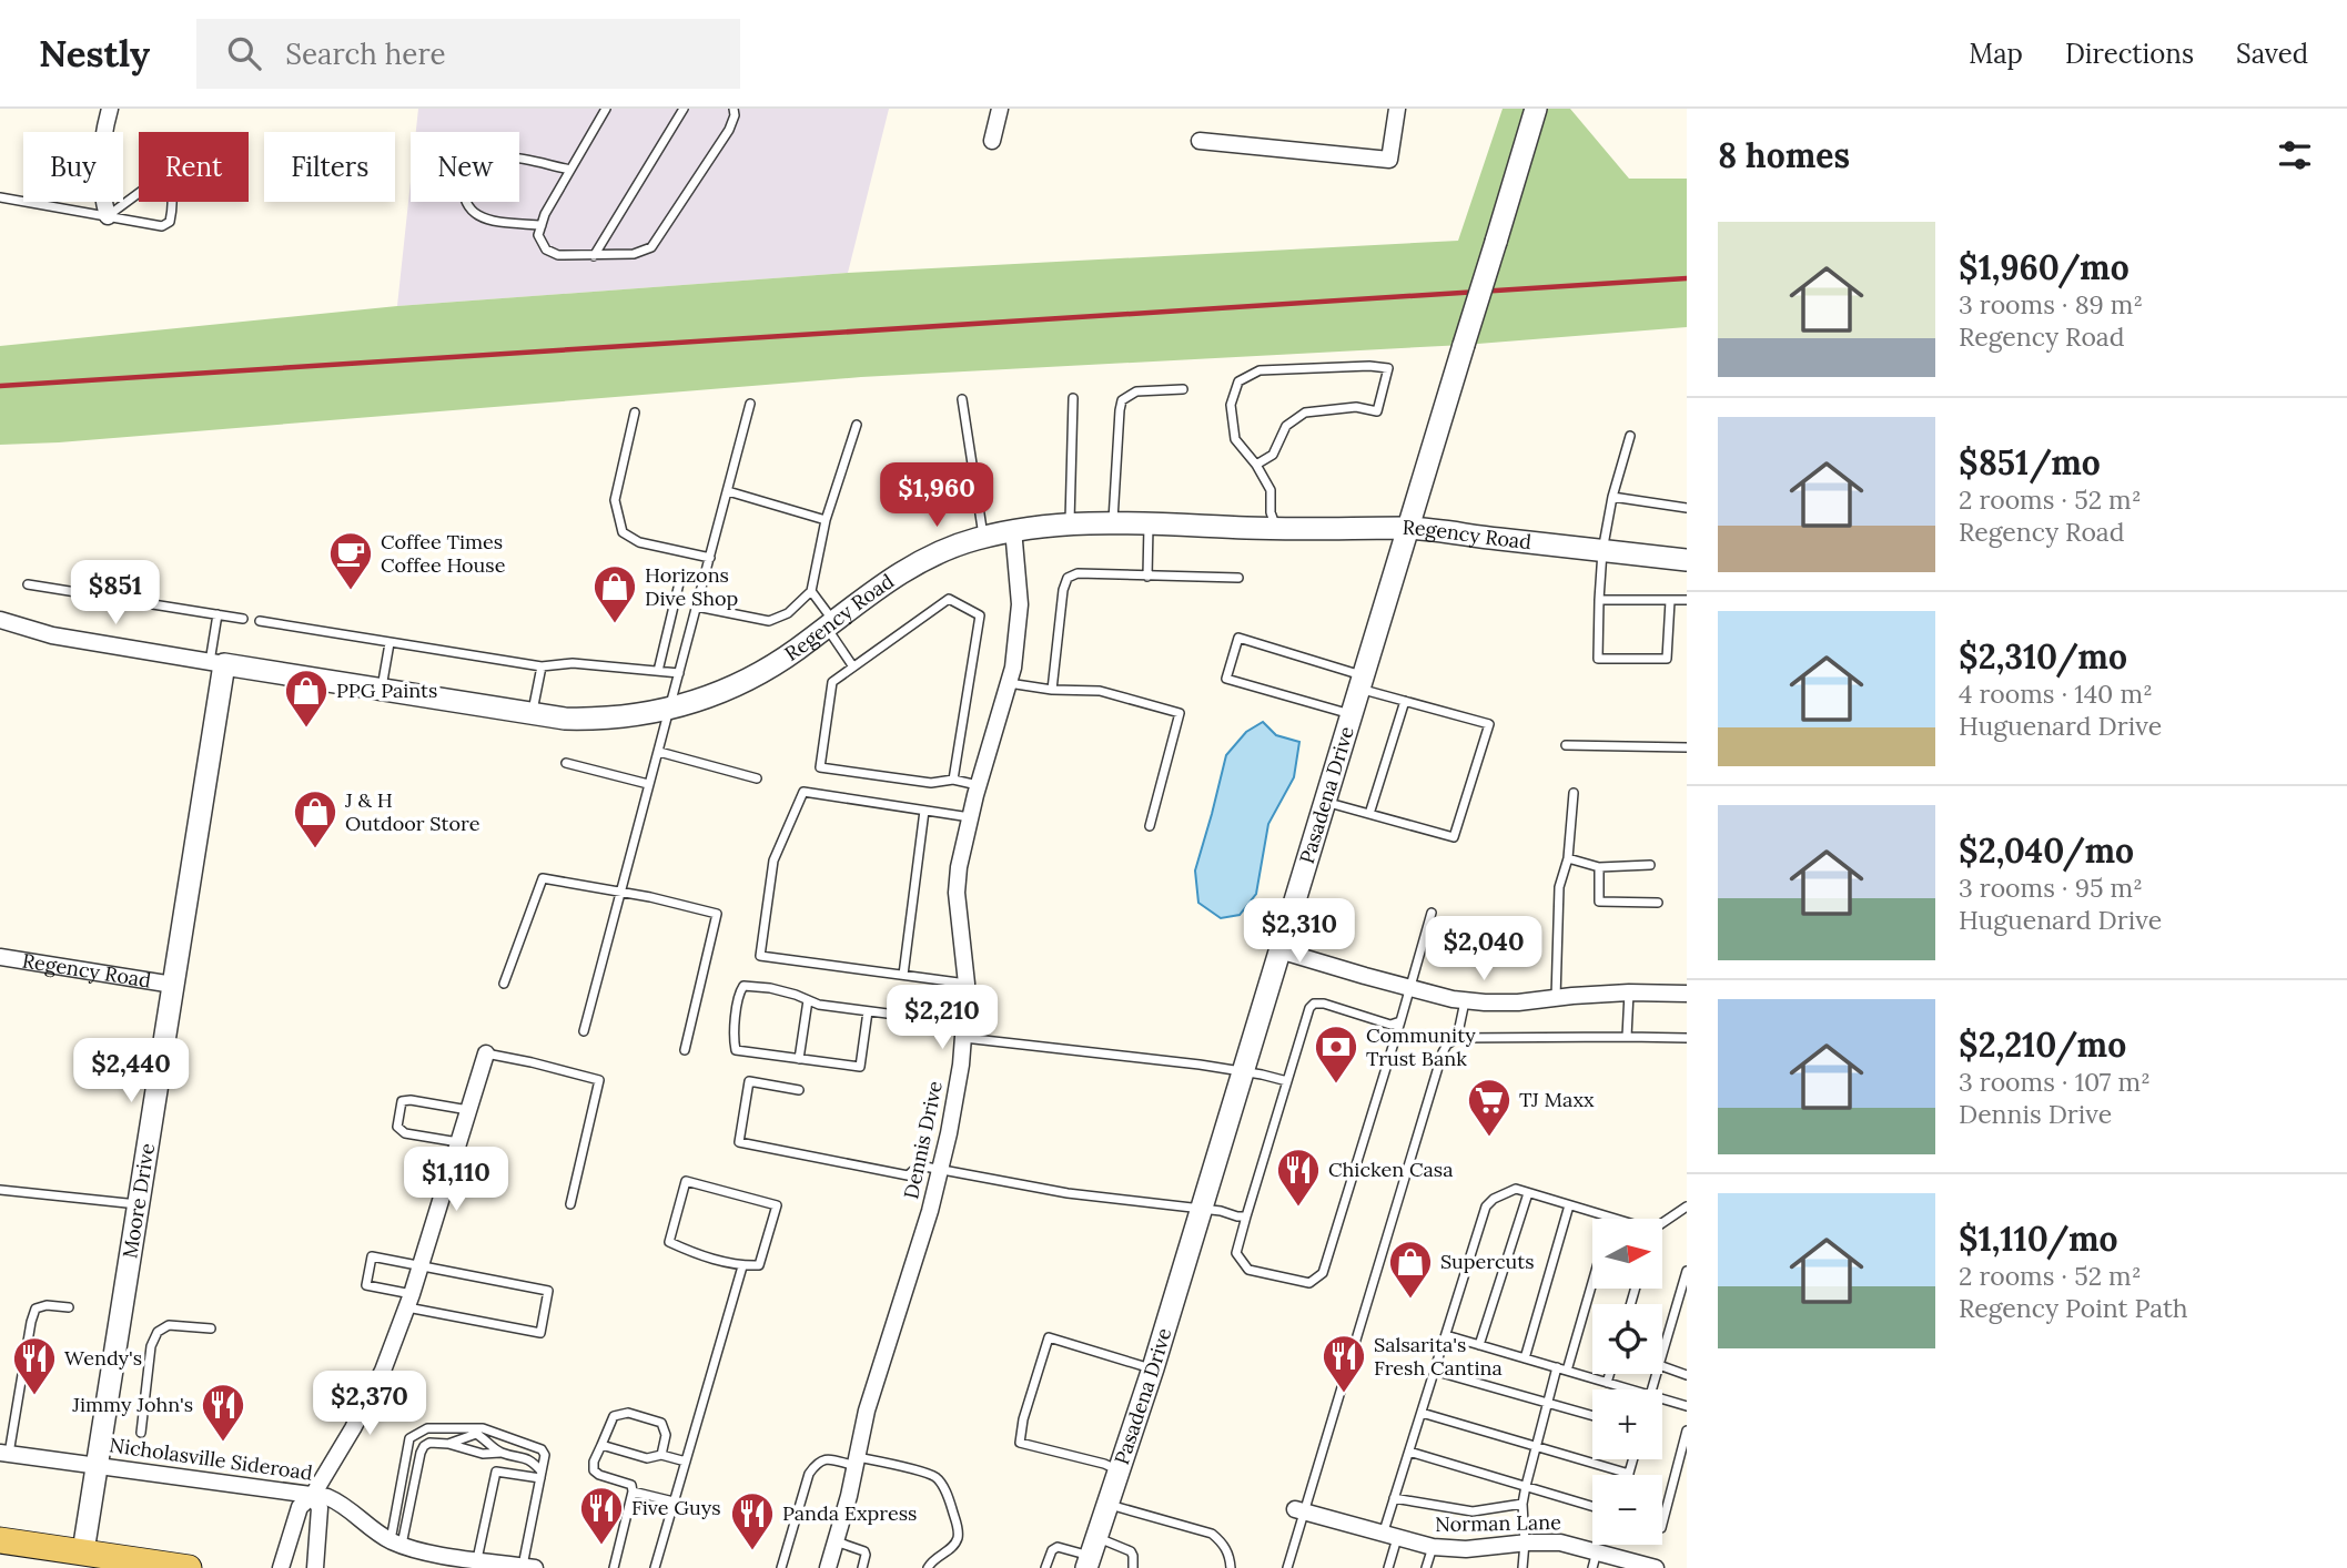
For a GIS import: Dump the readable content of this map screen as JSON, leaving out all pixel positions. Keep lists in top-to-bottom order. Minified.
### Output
{"streets":{"street":["Regency Road","Pasadena Drive","Dennis Drive","Moore Drive","Nicholasville Sideroad","Norman Lane"]},"crossings":[["Regency Road","Pasadena Drive"],["Regency Road","Dennis Drive"],["Regency Road","Moore Drive"],["Moore Drive","Nicholasville Sideroad"]],"places":{"cafe":["Coffee Times Coffee House"],"shop":["Horizons Dive Shop","PPG Paints","J & H Outdoor Store","Supercuts"],"bank":["Community Trust Bank"],"supermarket":["TJ Maxx"],"restaurant":["Chicken Casa","Salsarita's Fresh Cantina","Wendy's","Jimmy John's","Five Guys","Panda Express"]},"north":"right","page":{"header":"Nestly","search":"Search here","nav":["Map","Directions","Saved"],"heading":"8 homes","chip":["Buy","Rent","Filters","New"],"list":[{"name":"$1,960/mo","note":"3 rooms · 89 m² · Regency Road"},{"name":"$851/mo","note":"2 rooms · 52 m² · Regency Road"},{"name":"$2,310/mo","note":"4 rooms · 140 m² · Huguenard Drive"},{"name":"$2,040/mo","note":"3 rooms · 95 m² · Huguenard Drive"},{"name":"$2,210/mo","note":"3 rooms · 107 m² · Dennis Drive"},{"name":"$1,110/mo","note":"2 rooms · 52 m² · Regency Point Path"}],"price":["$1,960","$851","$2,310","$2,040","$2,210","$2,440","$1,110","$2,370"],"map_buttons":["+","−"]}}
